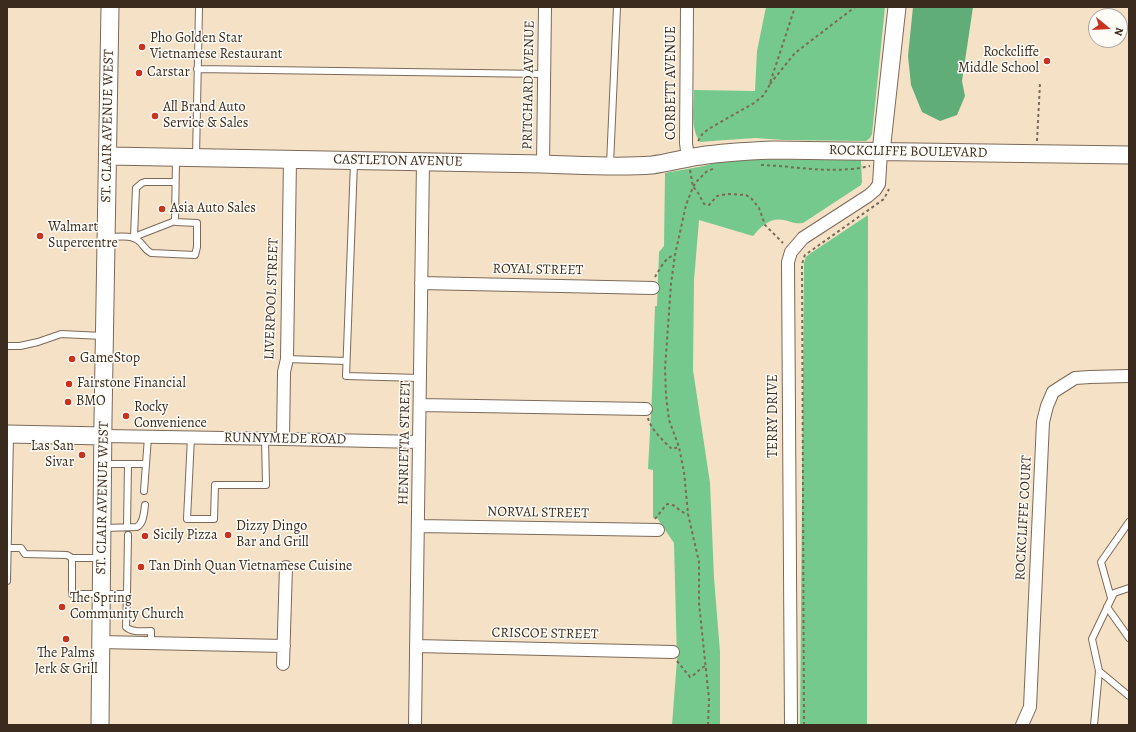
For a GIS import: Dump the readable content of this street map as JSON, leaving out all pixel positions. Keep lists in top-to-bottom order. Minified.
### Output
{"streets":{"street":["CORBETT AVENUE","PRITCHARD AVENUE","ST. CLAIR AVENUE WEST","ROCKCLIFFE BOULEVARD","CASTLETON AVENUE","ROYAL STREET","LIVERPOOL STREET","TERRY DRIVE","RUNNYMEDE ROAD","HENRIETTA STREET","NORVAL STREET","ROCKCLIFFE COURT","CRISCOE STREET"]},"crossings":[["CORBETT AVENUE","ROCKCLIFFE BOULEVARD"],["CORBETT AVENUE","CASTLETON AVENUE"],["PRITCHARD AVENUE","CASTLETON AVENUE"],["ST. CLAIR AVENUE WEST","CASTLETON AVENUE"],["ST. CLAIR AVENUE WEST","RUNNYMEDE ROAD"],["ROCKCLIFFE BOULEVARD","CASTLETON AVENUE"],["CASTLETON AVENUE","LIVERPOOL STREET"],["CASTLETON AVENUE","HENRIETTA STREET"],["ROYAL STREET","HENRIETTA STREET"],["LIVERPOOL STREET","RUNNYMEDE ROAD"],["RUNNYMEDE ROAD","HENRIETTA STREET"],["HENRIETTA STREET","NORVAL STREET"],["HENRIETTA STREET","CRISCOE STREET"]],"places":["Pho Golden Star Vietnamese Restaurant","Rockcliffe Middle School","Carstar","All Brand Auto Service & Sales","Asia Auto Sales","Walmart Supercentre","GameStop","Fairstone Financial","BMO","Rocky Convenience","Las San Sivar","Dizzy Dingo Bar and Grill","Sicily Pizza","Tan Dinh Quan Vietnamese Cuisine","The Spring Community Church","The Palms Jerk & Grill"],"north":"right"}
